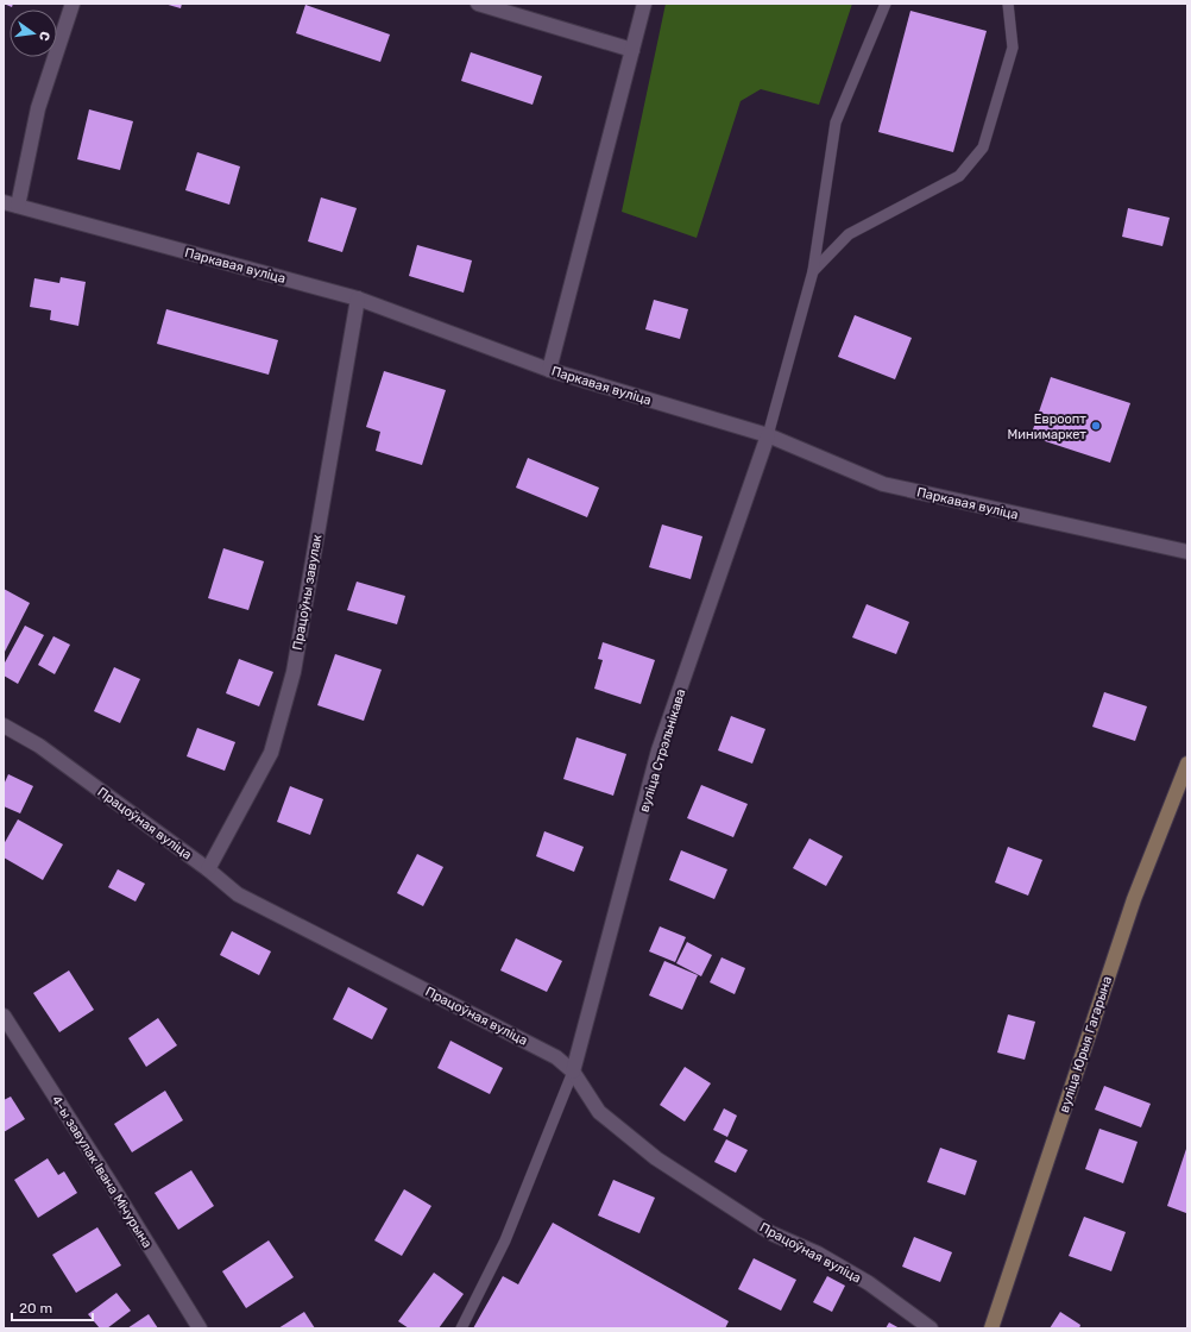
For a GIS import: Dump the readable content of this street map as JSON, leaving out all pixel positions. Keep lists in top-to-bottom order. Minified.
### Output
{"streets":{"street":["Паркавая вуліца","Працоўны завулак","вуліца Стрэльнікава","Працоўная вуліца","вуліца Юрыя Гагарына","4-ы завулак Івана Мічурына"]},"crossings":[["Паркавая вуліца","Працоўны завулак"],["Паркавая вуліца","вуліца Стрэльнікава"],["Працоўны завулак","Працоўная вуліца"],["вуліца Стрэльнікава","Працоўная вуліца"]],"places":["Евроопт Минимаркет"],"scale_bar":"20 m","north":"right"}
